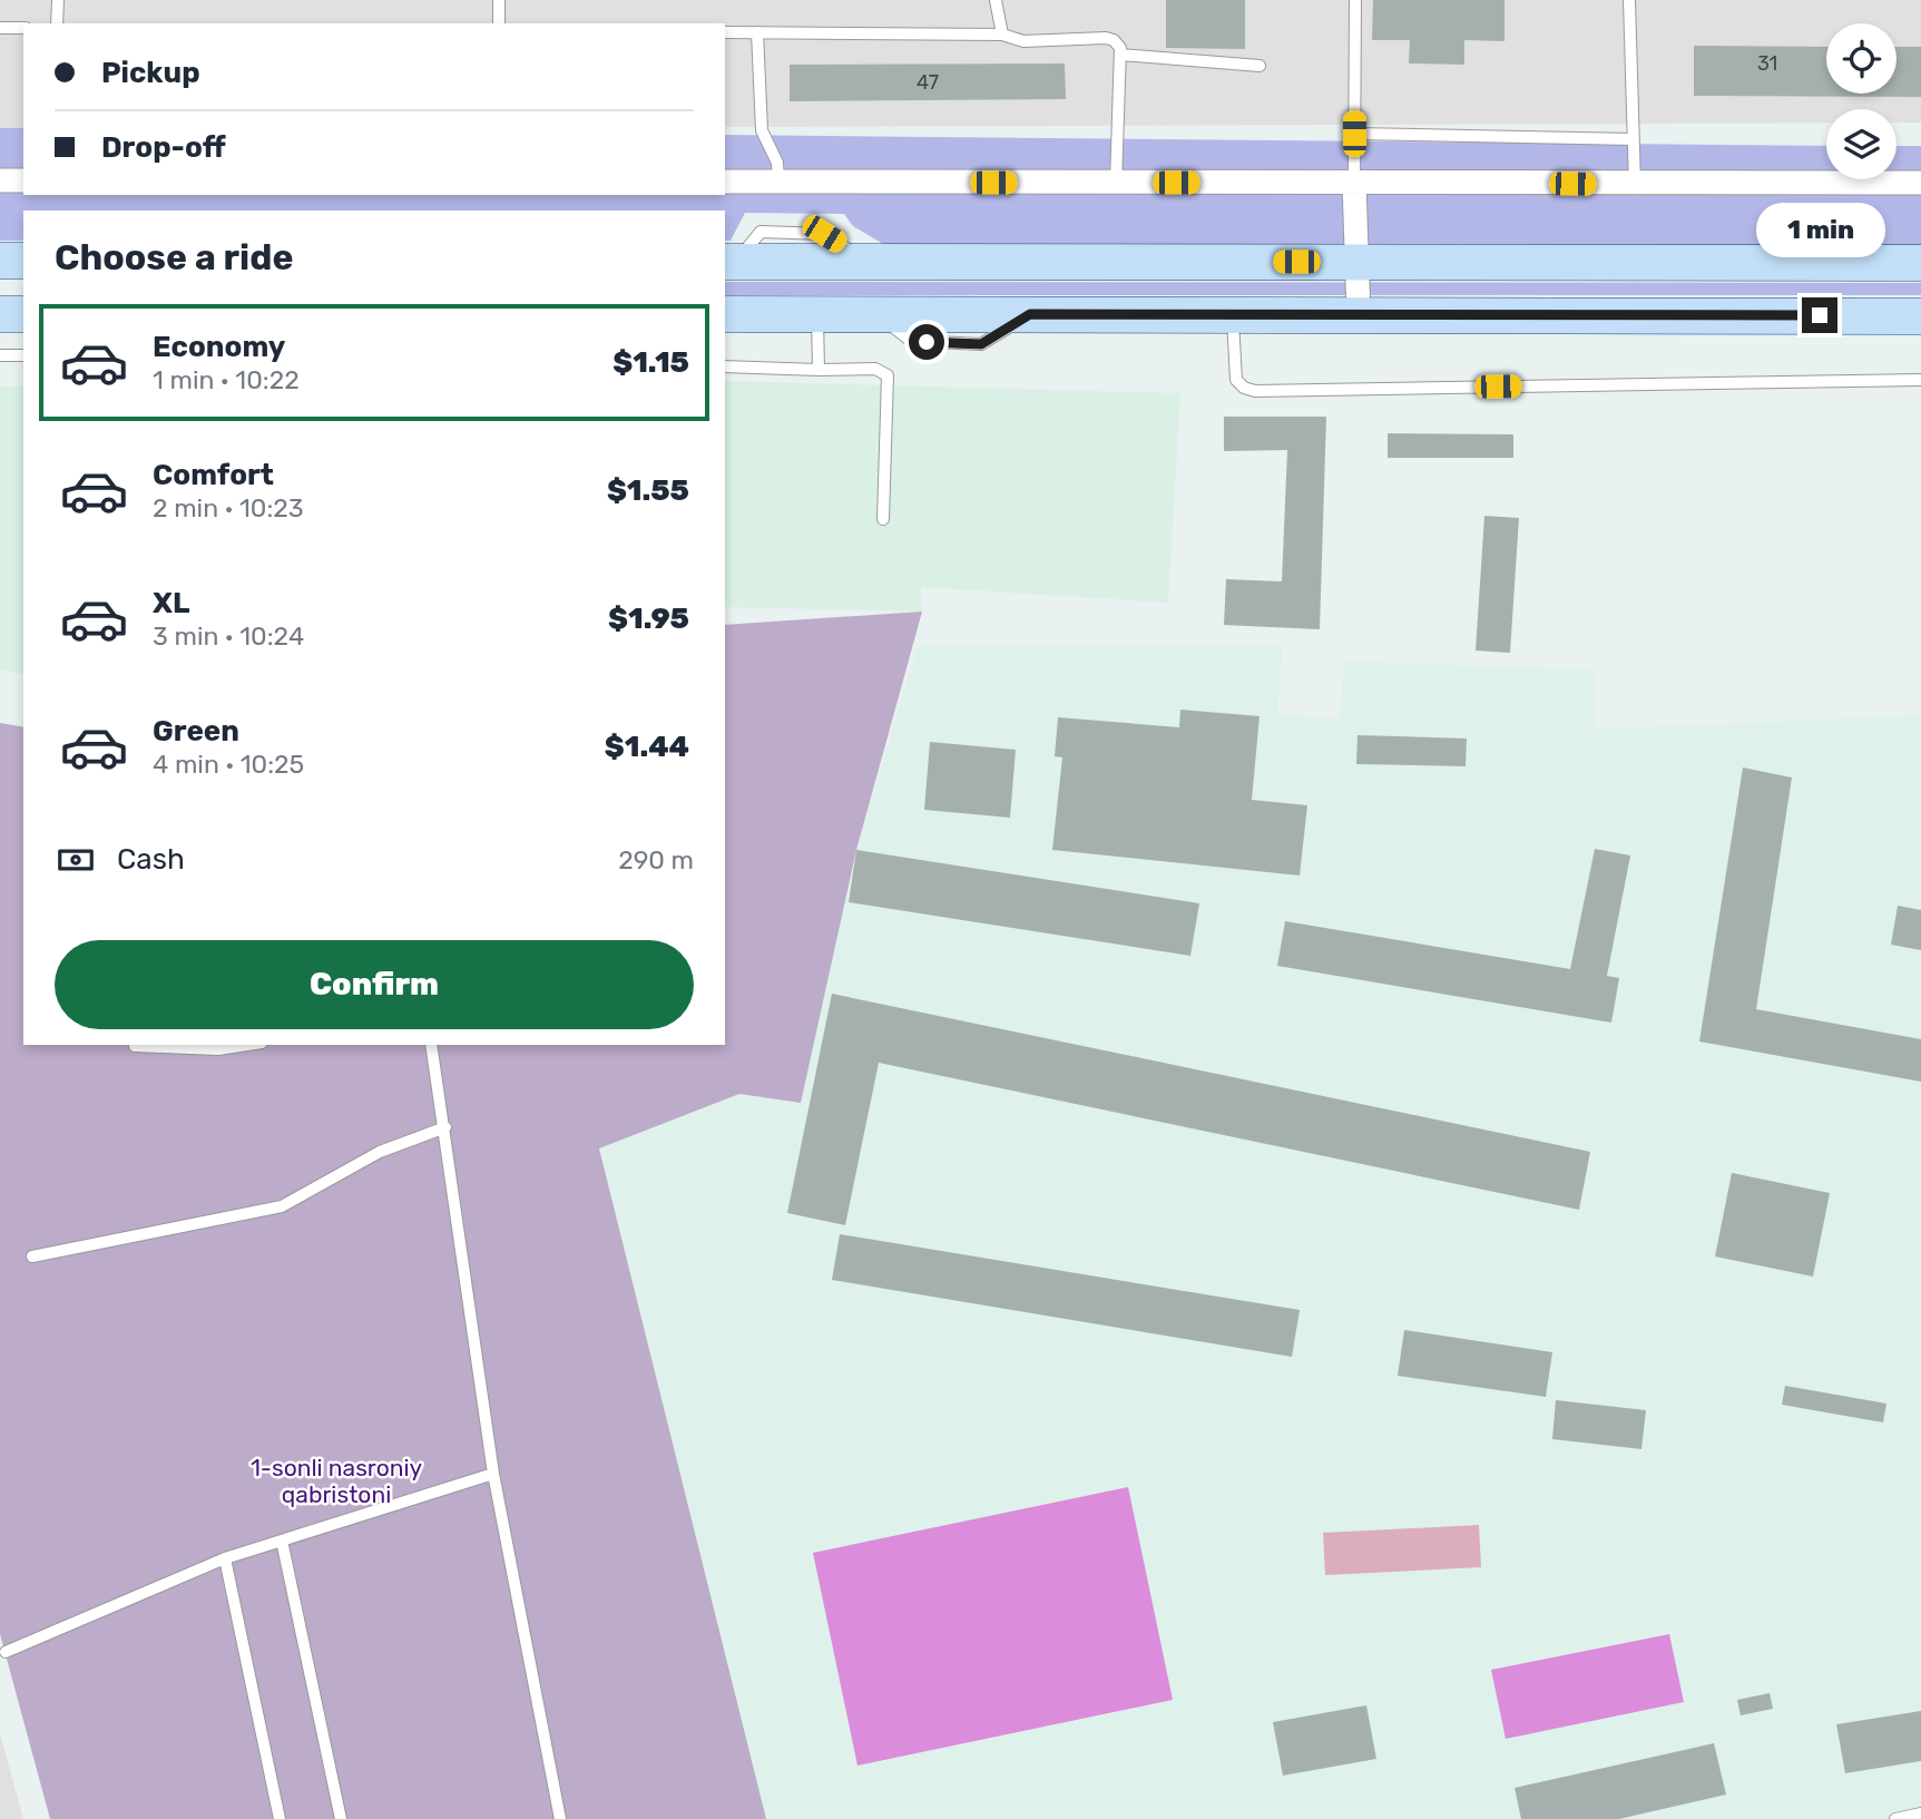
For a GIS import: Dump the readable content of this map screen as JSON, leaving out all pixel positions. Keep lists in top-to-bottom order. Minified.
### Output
{"parks":["1-sonli nasroniy qabristoni"],"house_numbers":["31","47"],"page":{"banner":["Pickup","Drop-off"],"bubble":"1 min","heading":"Choose a ride","list":[{"name":"Economy","note":"1 min · 10:22","value":"$1.15"},{"name":"Comfort","note":"2 min · 10:23","value":"$1.55"},{"name":"XL","note":"3 min · 10:24","value":"$1.95"},{"name":"Green","note":"4 min · 10:25","value":"$1.44"}],"pay":["Cash","290 m"],"buttons":"Confirm"}}
